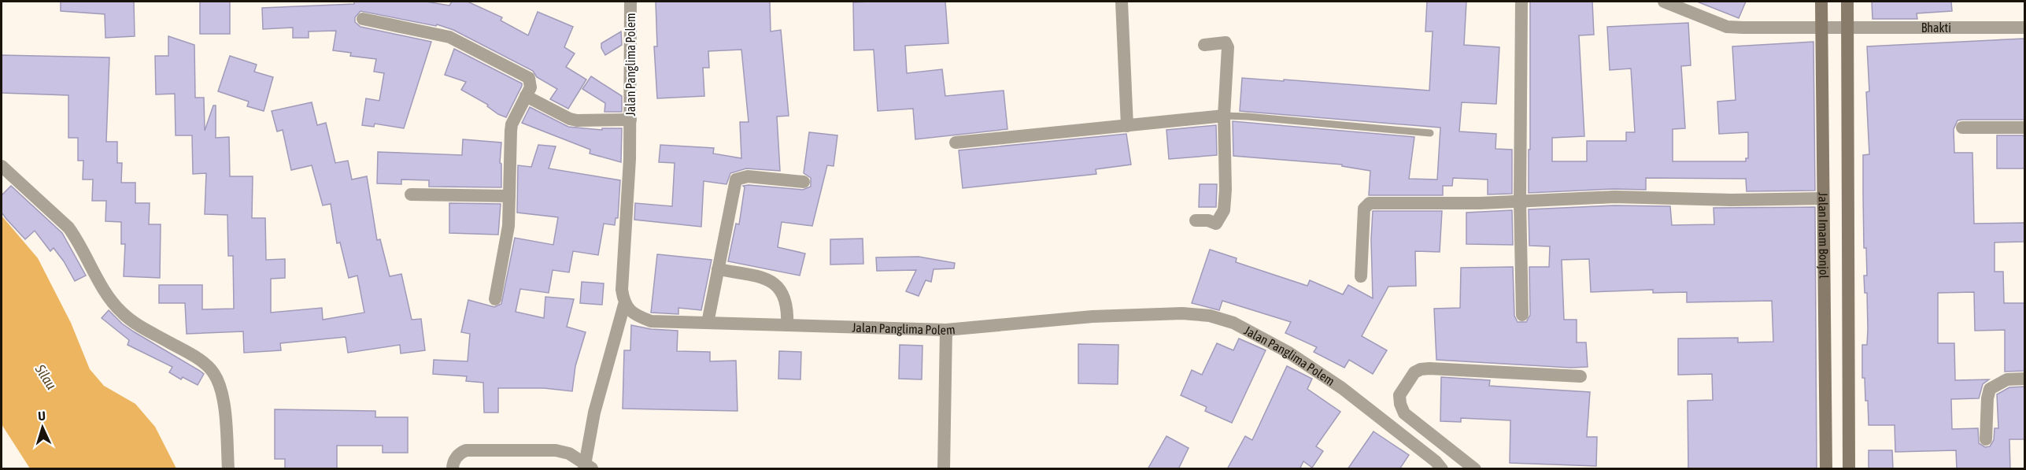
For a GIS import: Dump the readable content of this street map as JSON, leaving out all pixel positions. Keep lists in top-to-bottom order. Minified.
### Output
{"streets":{"main road":["Jalan Imam Bonjol"],"street":["Bhakti","Jalan Panglima Polem"]},"crossings":[["Bhakti","Jalan Imam Bonjol"]],"water":["Silau"],"north":"top"}
